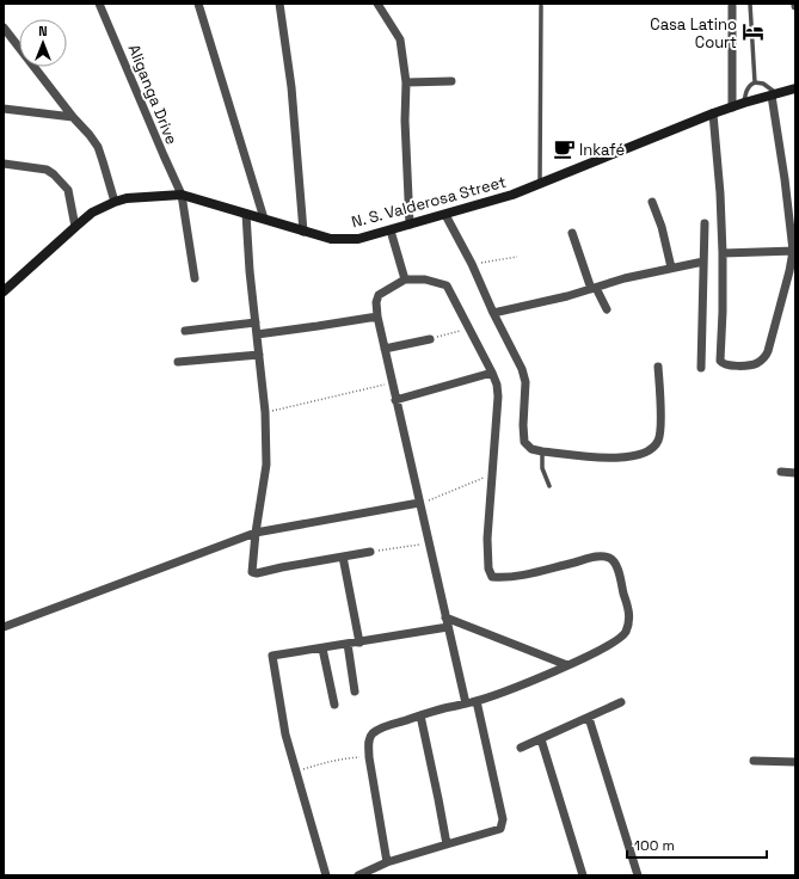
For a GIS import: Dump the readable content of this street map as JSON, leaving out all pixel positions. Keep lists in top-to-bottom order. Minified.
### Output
{"streets":{"main road":["N. S. Valderosa Street"],"street":["Aliganga Drive"]},"crossings":[["Aliganga Drive","N. S. Valderosa Street"]],"places":{"hotel":["Casa Latino Court"],"cafe":["Inkafé"]},"scale_bar":"100 m","north":"top"}
